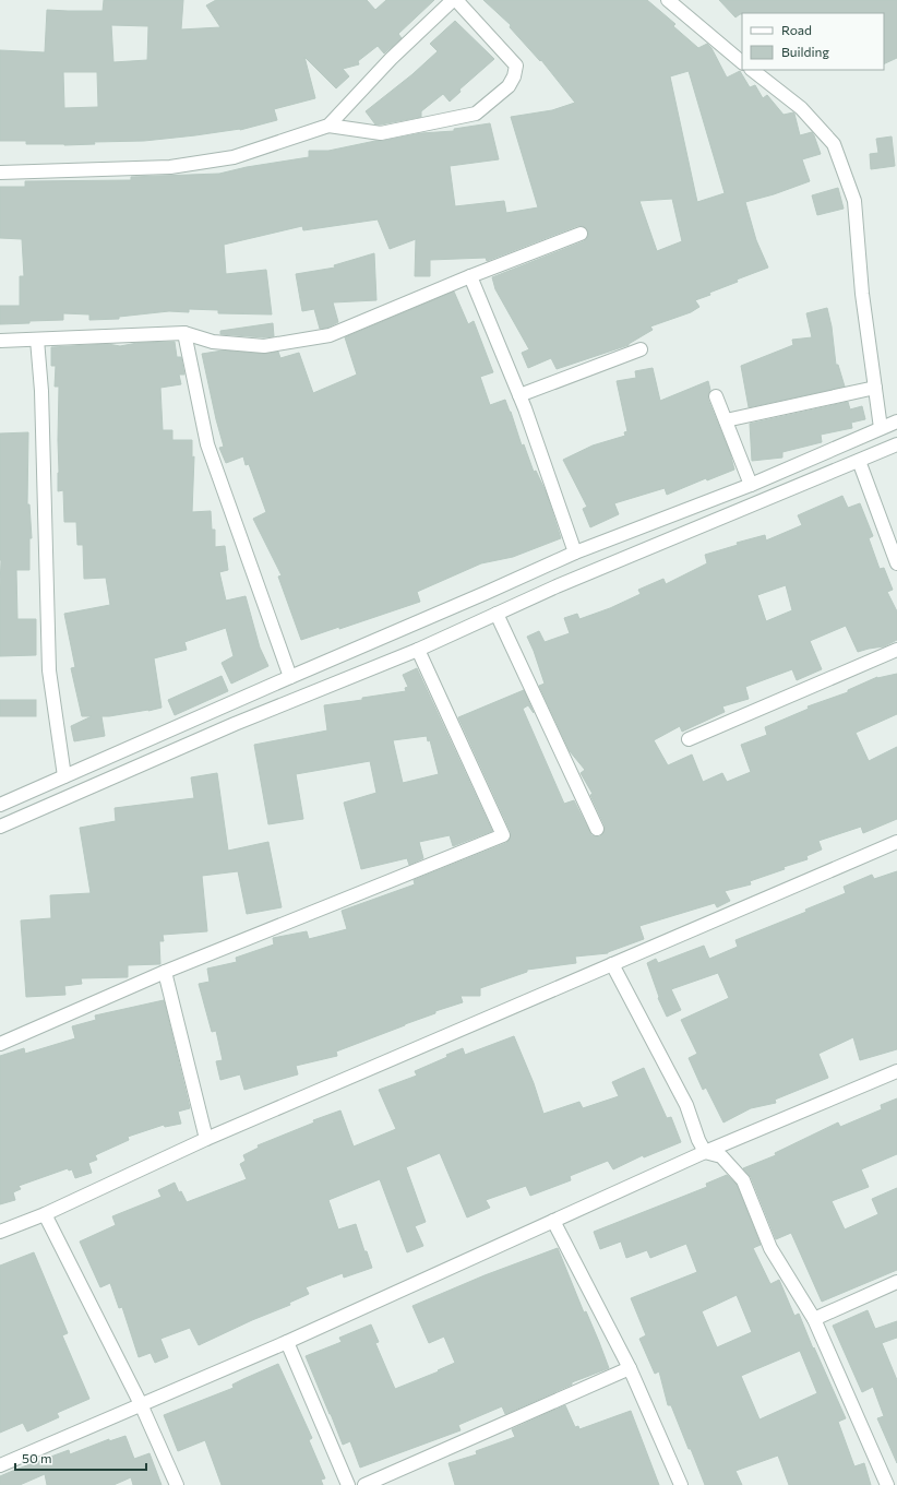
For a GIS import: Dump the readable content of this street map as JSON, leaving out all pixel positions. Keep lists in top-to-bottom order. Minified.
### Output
{"legend":["Road","Building"],"scale_bar":"50 m"}
